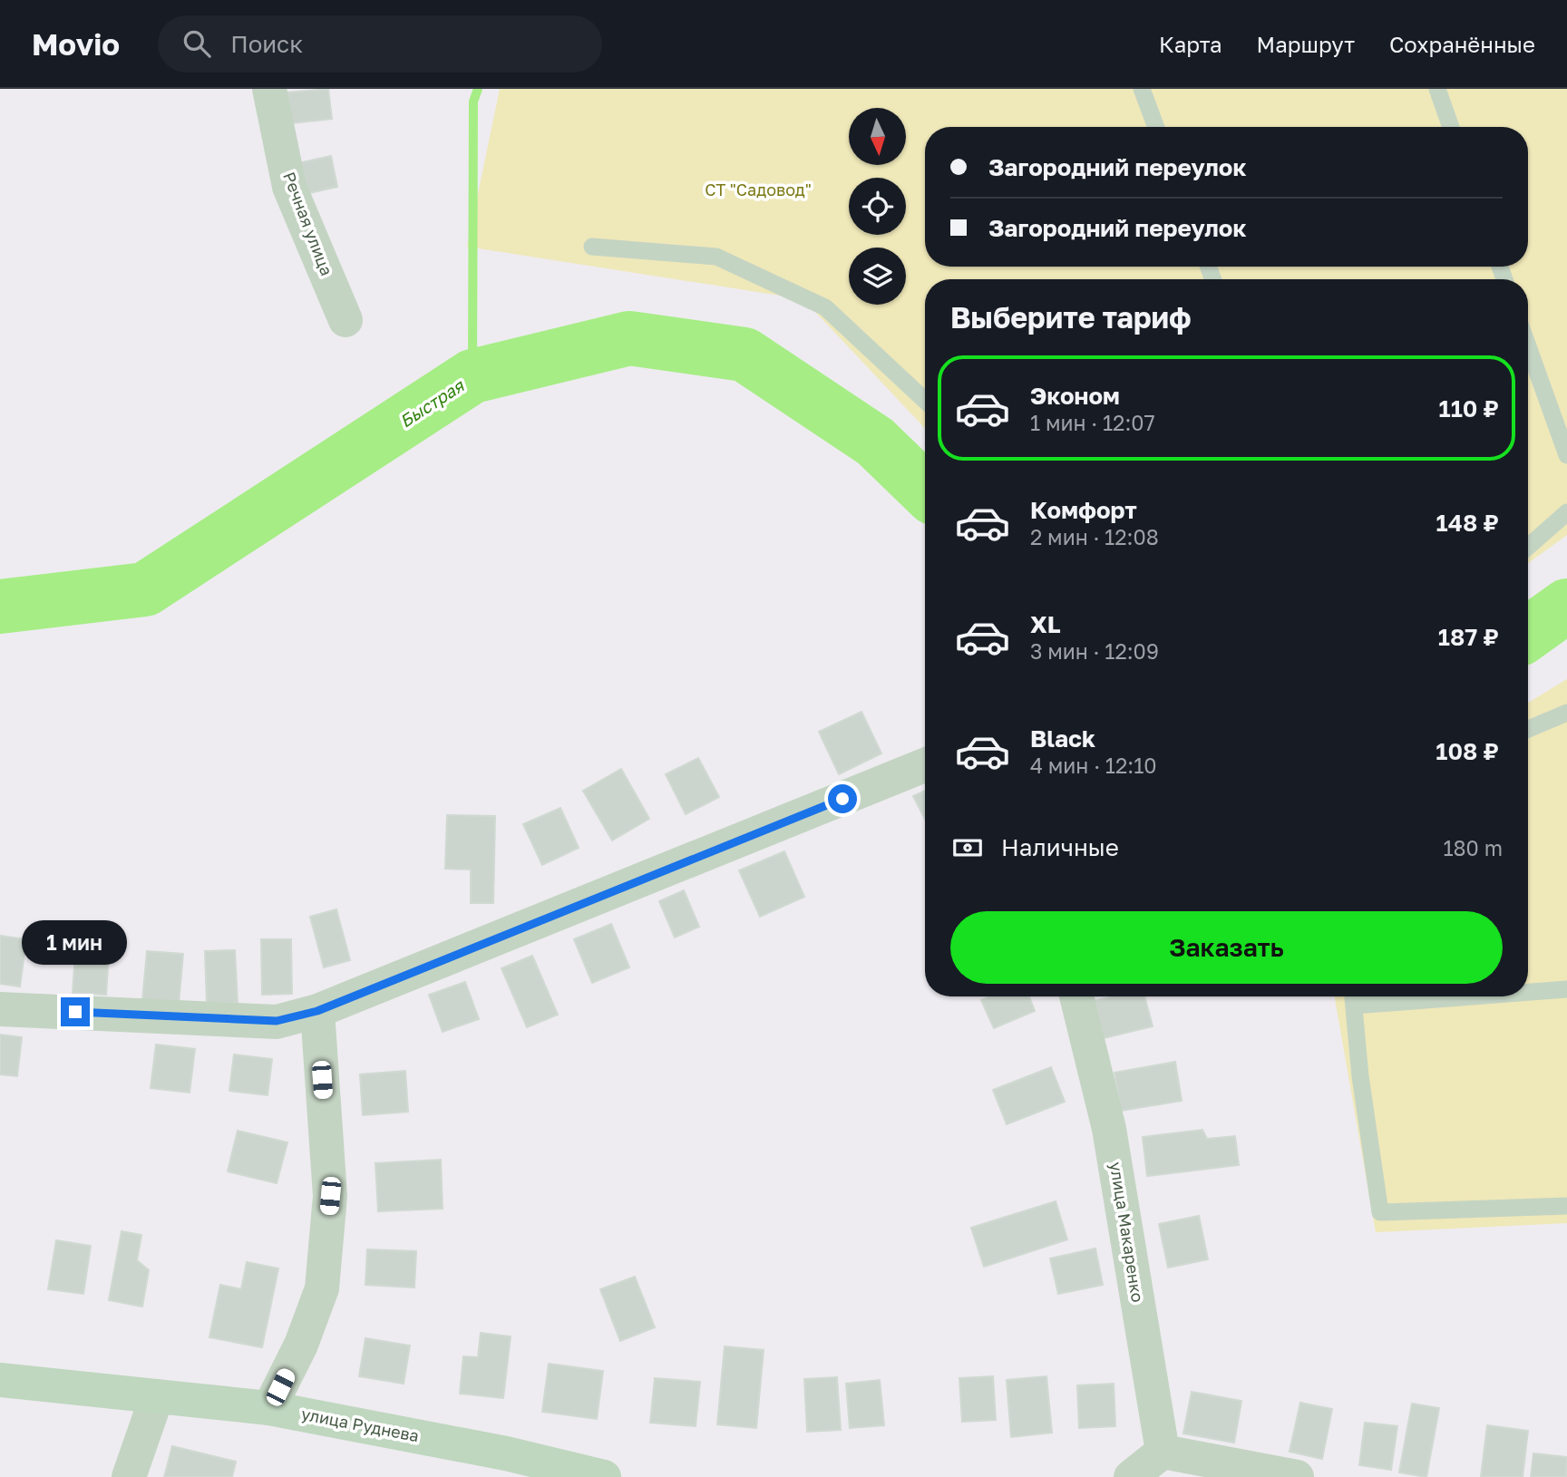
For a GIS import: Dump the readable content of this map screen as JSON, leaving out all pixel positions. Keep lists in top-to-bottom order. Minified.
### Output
{"streets":{"street":["Речная улица","улица Макаренко","улица Руднева"]},"water":["Быстрая"],"parks":["СТ \"Садовод\""],"north":"bottom","page":{"header":"Movio","search":"Поиск","nav":["Карта","Маршрут","Сохранённые"],"banner":["Загородний переулок","Загородний переулок"],"heading":"Выберите тариф","list":[{"name":"Эконом","note":"1 мин · 12:07","value":"110 ₽"},{"name":"Комфорт","note":"2 мин · 12:08","value":"148 ₽"},{"name":"XL","note":"3 мин · 12:09","value":"187 ₽"},{"name":"Black","note":"4 мин · 12:10","value":"108 ₽"}],"pay":["Наличные","180 m"],"buttons":"Заказать","bubble":"1 мин"}}
